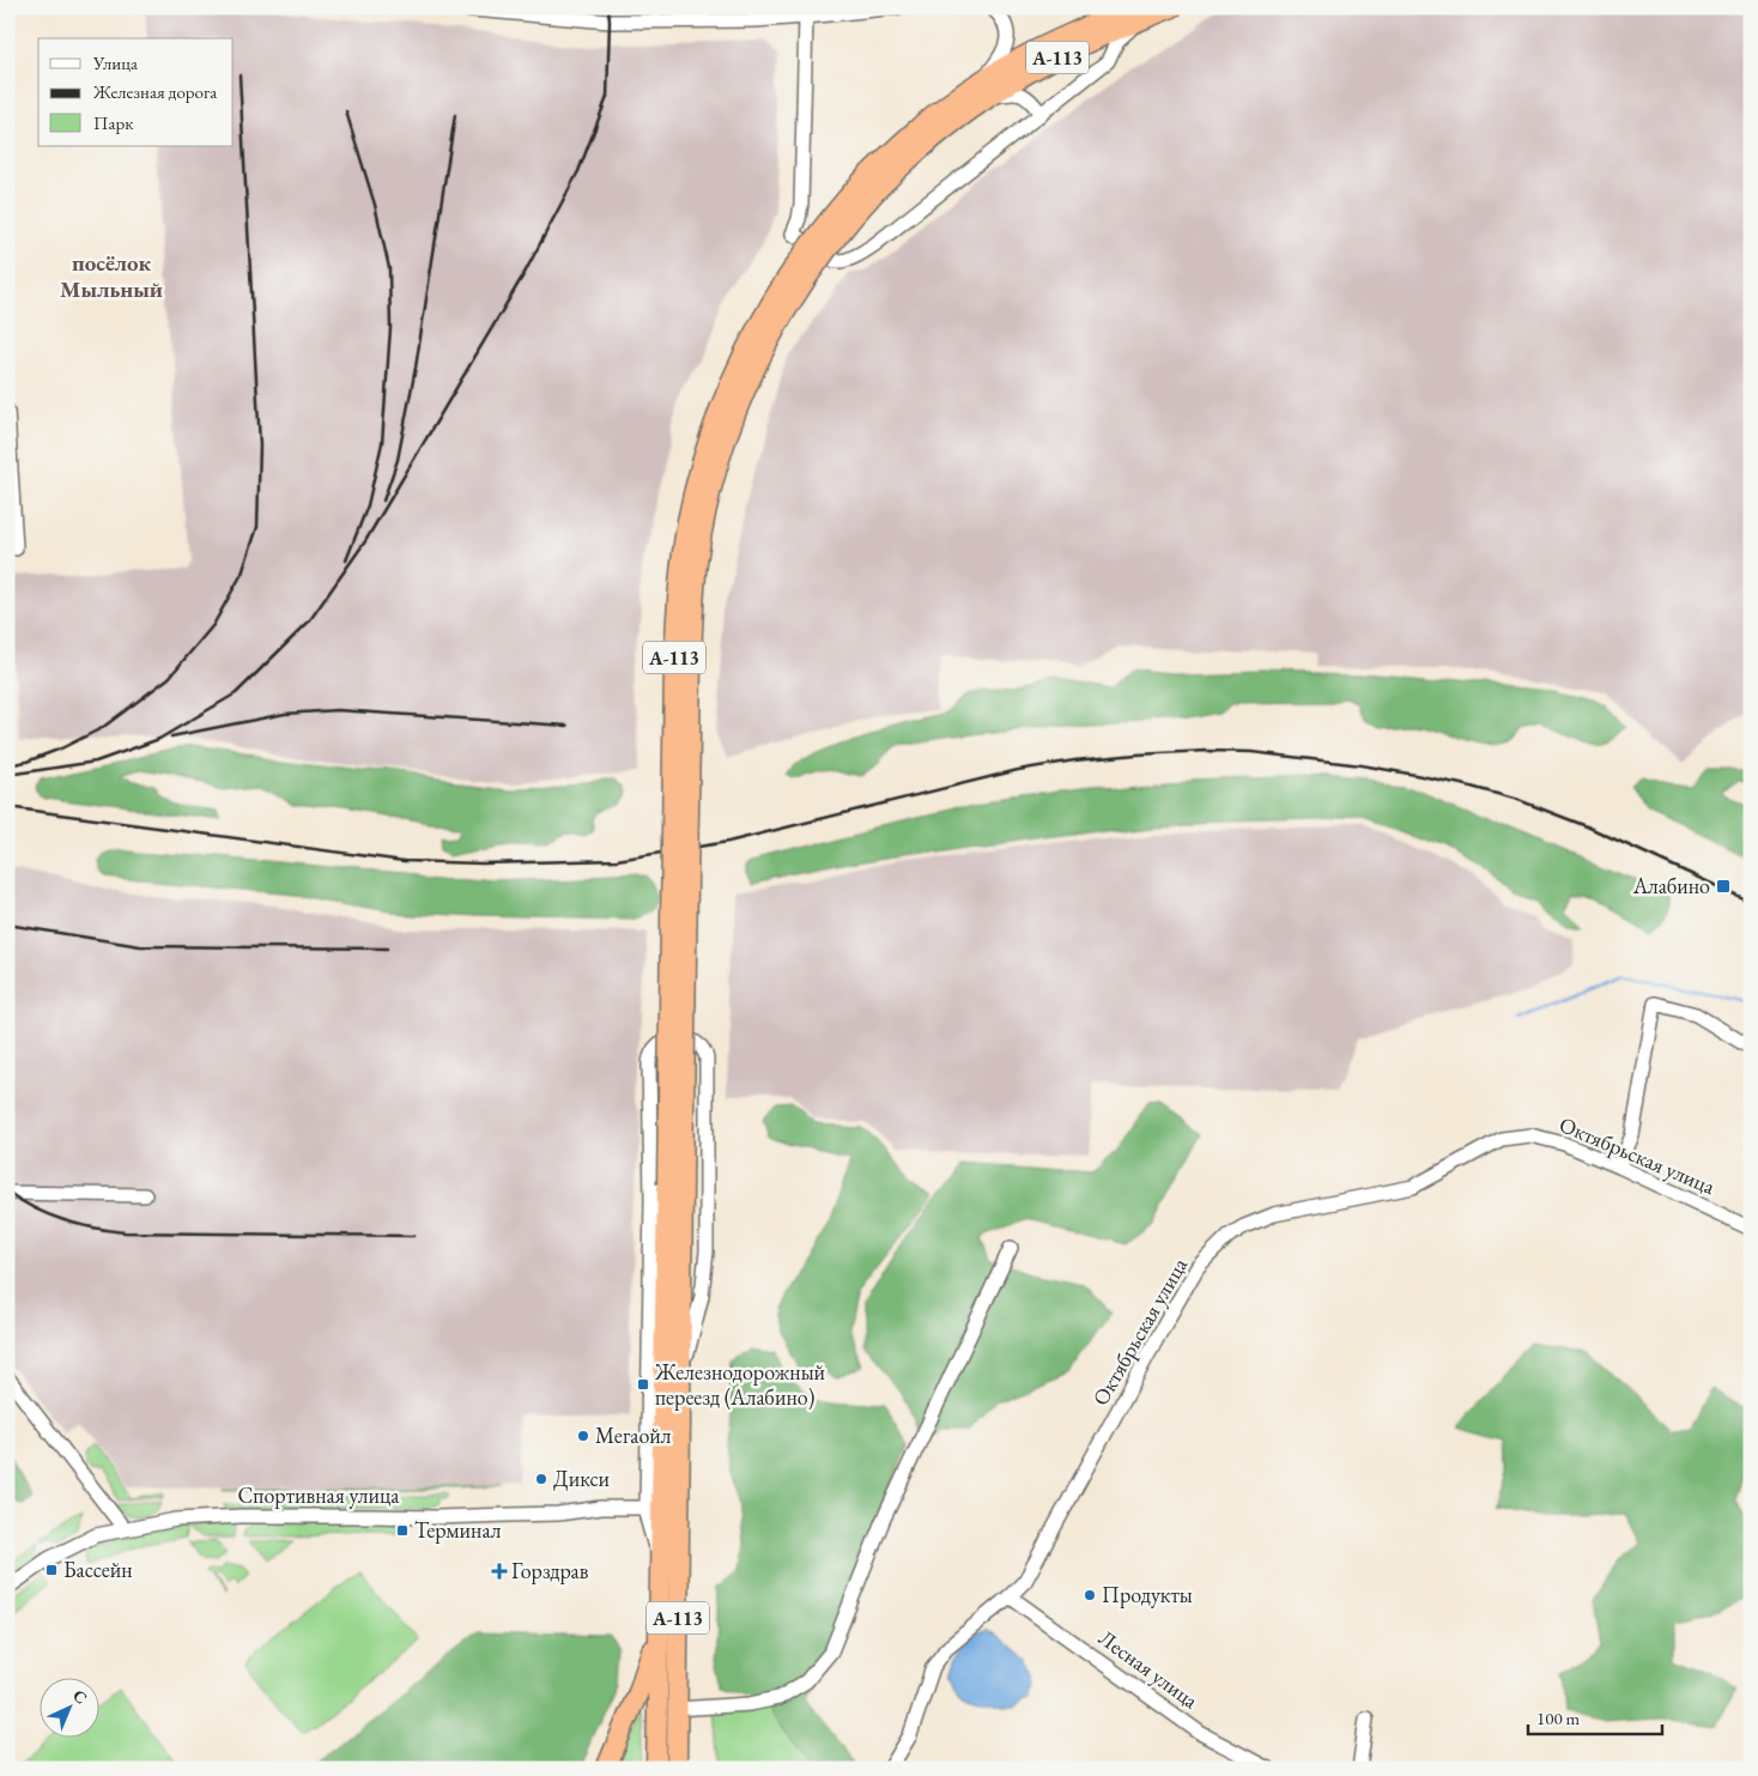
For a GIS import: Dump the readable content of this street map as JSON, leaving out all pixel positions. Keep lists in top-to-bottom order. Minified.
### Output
{"streets":{"highway":["А-113"],"street":["Октябрьская улица","Спортивная улица","Лесная улица"]},"crossings":[["Октябрьская улица","Лесная улица"]],"districts":["посёлок Мыльный"],"places":{"transit":["Алабино","Железнодорожный переезд (Алабино)","Терминал","Бассейн"],"other":["Мегаойл","Дикси","Продукты"],"health":["Горздрав"]},"legend":["Улица","Железная дорога","Парк"],"scale_bar":"100 m","north":"top right"}
